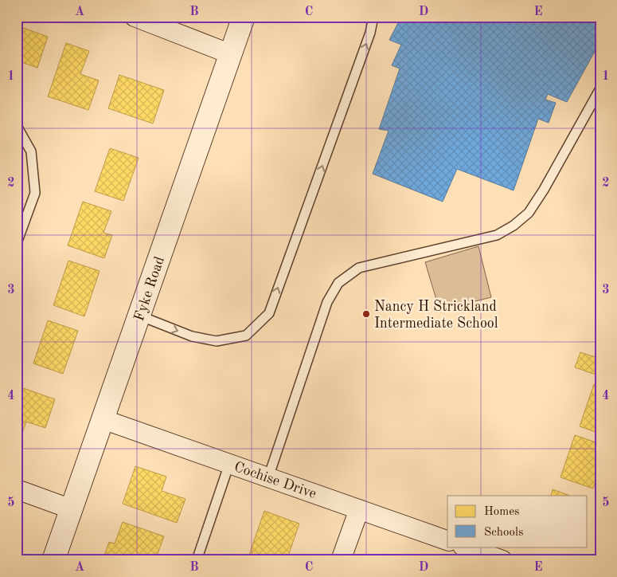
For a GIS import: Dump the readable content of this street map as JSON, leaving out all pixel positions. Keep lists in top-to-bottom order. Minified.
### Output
{"streets":{"street":["Fyke Road","Cochise Drive"]},"crossings":[["Fyke Road","Cochise Drive"]],"places":["Nancy H Strickland Intermediate School"],"legend":["Homes","Schools"],"grid":{"columns":["A","B","C","D","E"],"rows":["1","2","3","4","5"]}}
